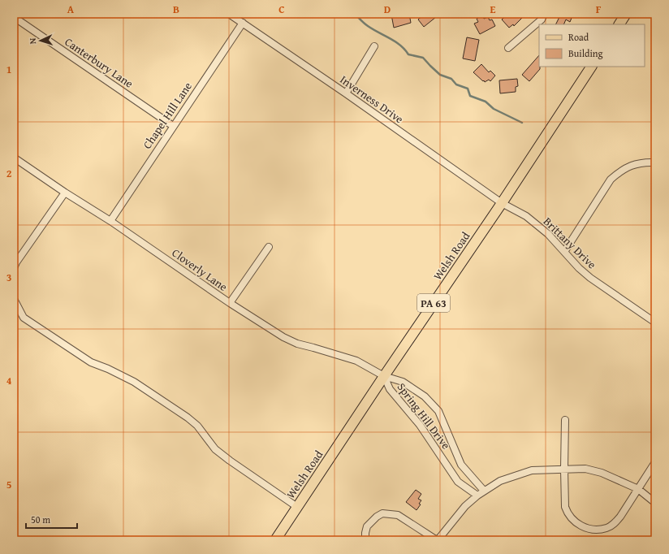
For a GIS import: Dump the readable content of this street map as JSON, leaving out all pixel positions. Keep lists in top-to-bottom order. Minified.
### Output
{"streets":{"main road":["Welsh Road","PA 63"],"street":["Canterbury Lane","Inverness Drive","Chapel Hill Lane","Brittany Drive","Cloverly Lane","Spring Hill Drive"]},"crossings":[["Canterbury Lane","Chapel Hill Lane"],["Inverness Drive","Chapel Hill Lane"],["Inverness Drive","Brittany Drive"],["Inverness Drive","Welsh Road"],["Chapel Hill Lane","Cloverly Lane"],["Brittany Drive","Welsh Road"],["Welsh Road","Cloverly Lane"],["Welsh Road","Spring Hill Drive"],["Cloverly Lane","Spring Hill Drive"]],"legend":["Road","Building"],"scale_bar":"50 m","north":"left","grid":{"columns":["A","B","C","D","E","F"],"rows":["1","2","3","4","5"]}}
